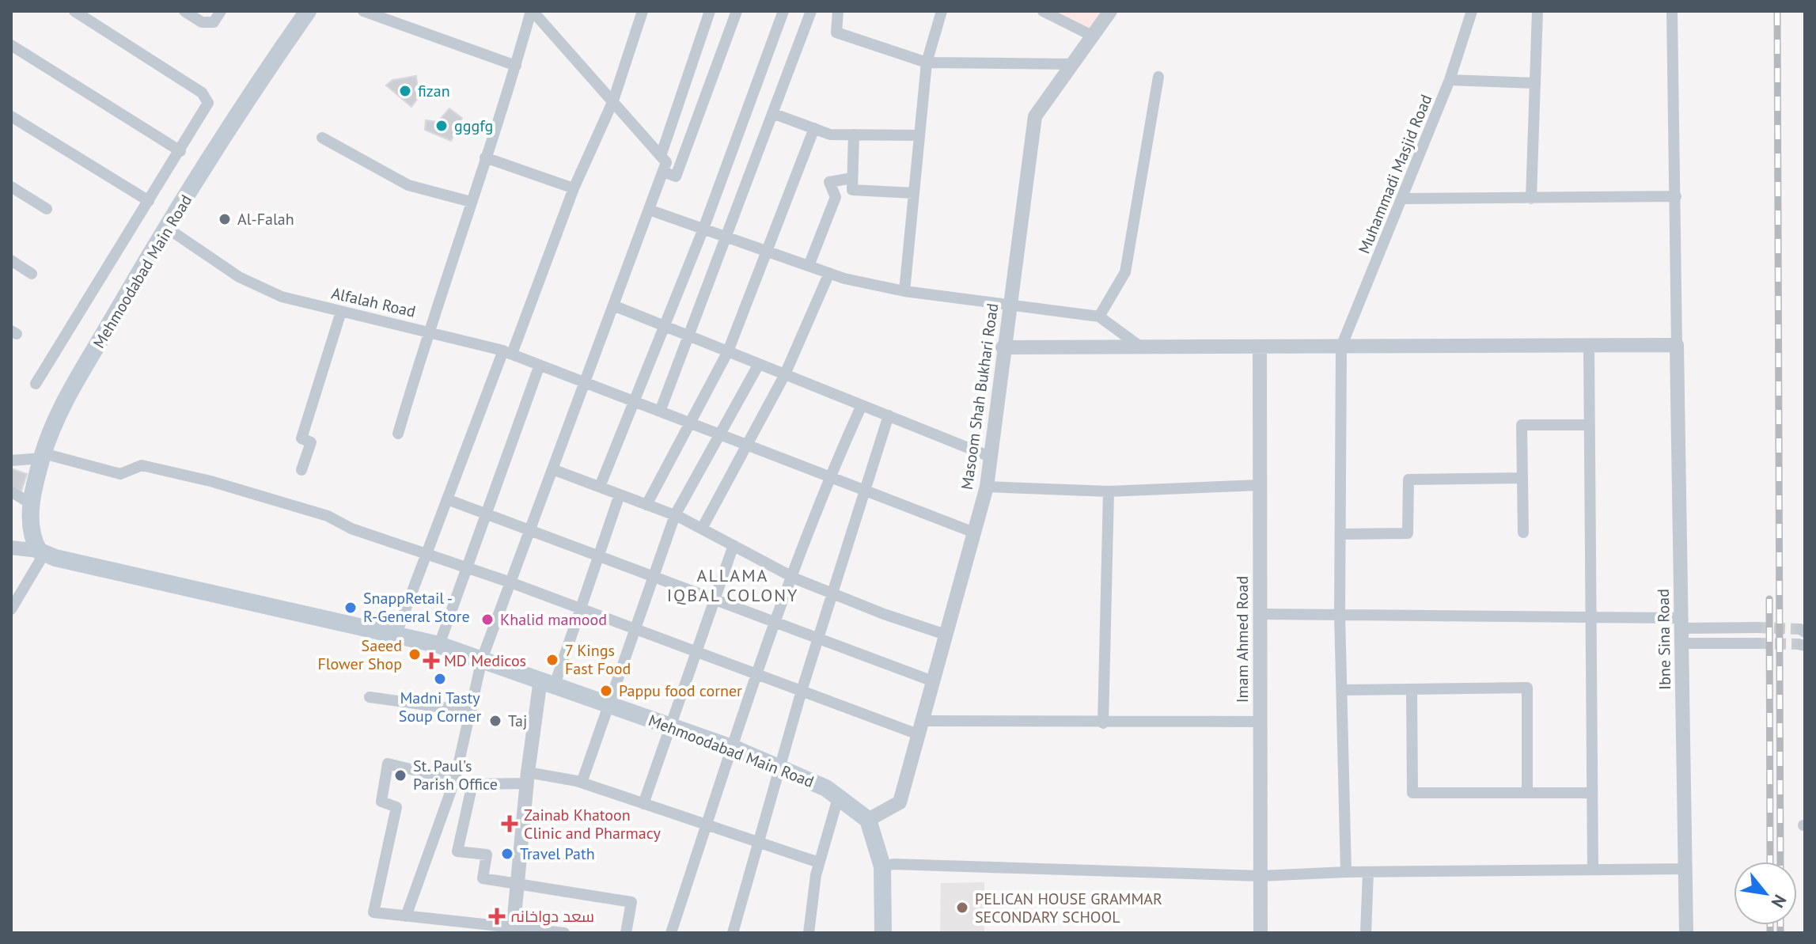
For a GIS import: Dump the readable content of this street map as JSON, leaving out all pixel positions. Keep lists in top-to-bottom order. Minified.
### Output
{"streets":{"main road":["Mehmoodabad Main Road"],"street":["Muhammadi Masjid Road","Alfalah Road","Masoom Shah Bukhari Road","Imam Ahmed Road","Ibne Sina Road"]},"crossings":[["Mehmoodabad Main Road","Alfalah Road"],["Mehmoodabad Main Road","Masoom Shah Bukhari Road"],["Alfalah Road","Masoom Shah Bukhari Road"]],"districts":["ALLAMA IQBAL COLONY"],"places":{"other":["fizan","gggfg","Al-Falah","SnappRetail - R-General Store","Khalid mamood","Saeed Flower Shop","7 Kings Fast Food","Madni Tasty Soup Corner","Pappu food corner","Taj","St. Paul's Parish Office","Travel Path","PELICAN HOUSE GRAMMAR SECONDARY SCHOOL"],"health":["MD Medicos","Zainab Khatoon Clinic and Pharmacy","سعد دواخانہ"]},"north":"bottom right"}
